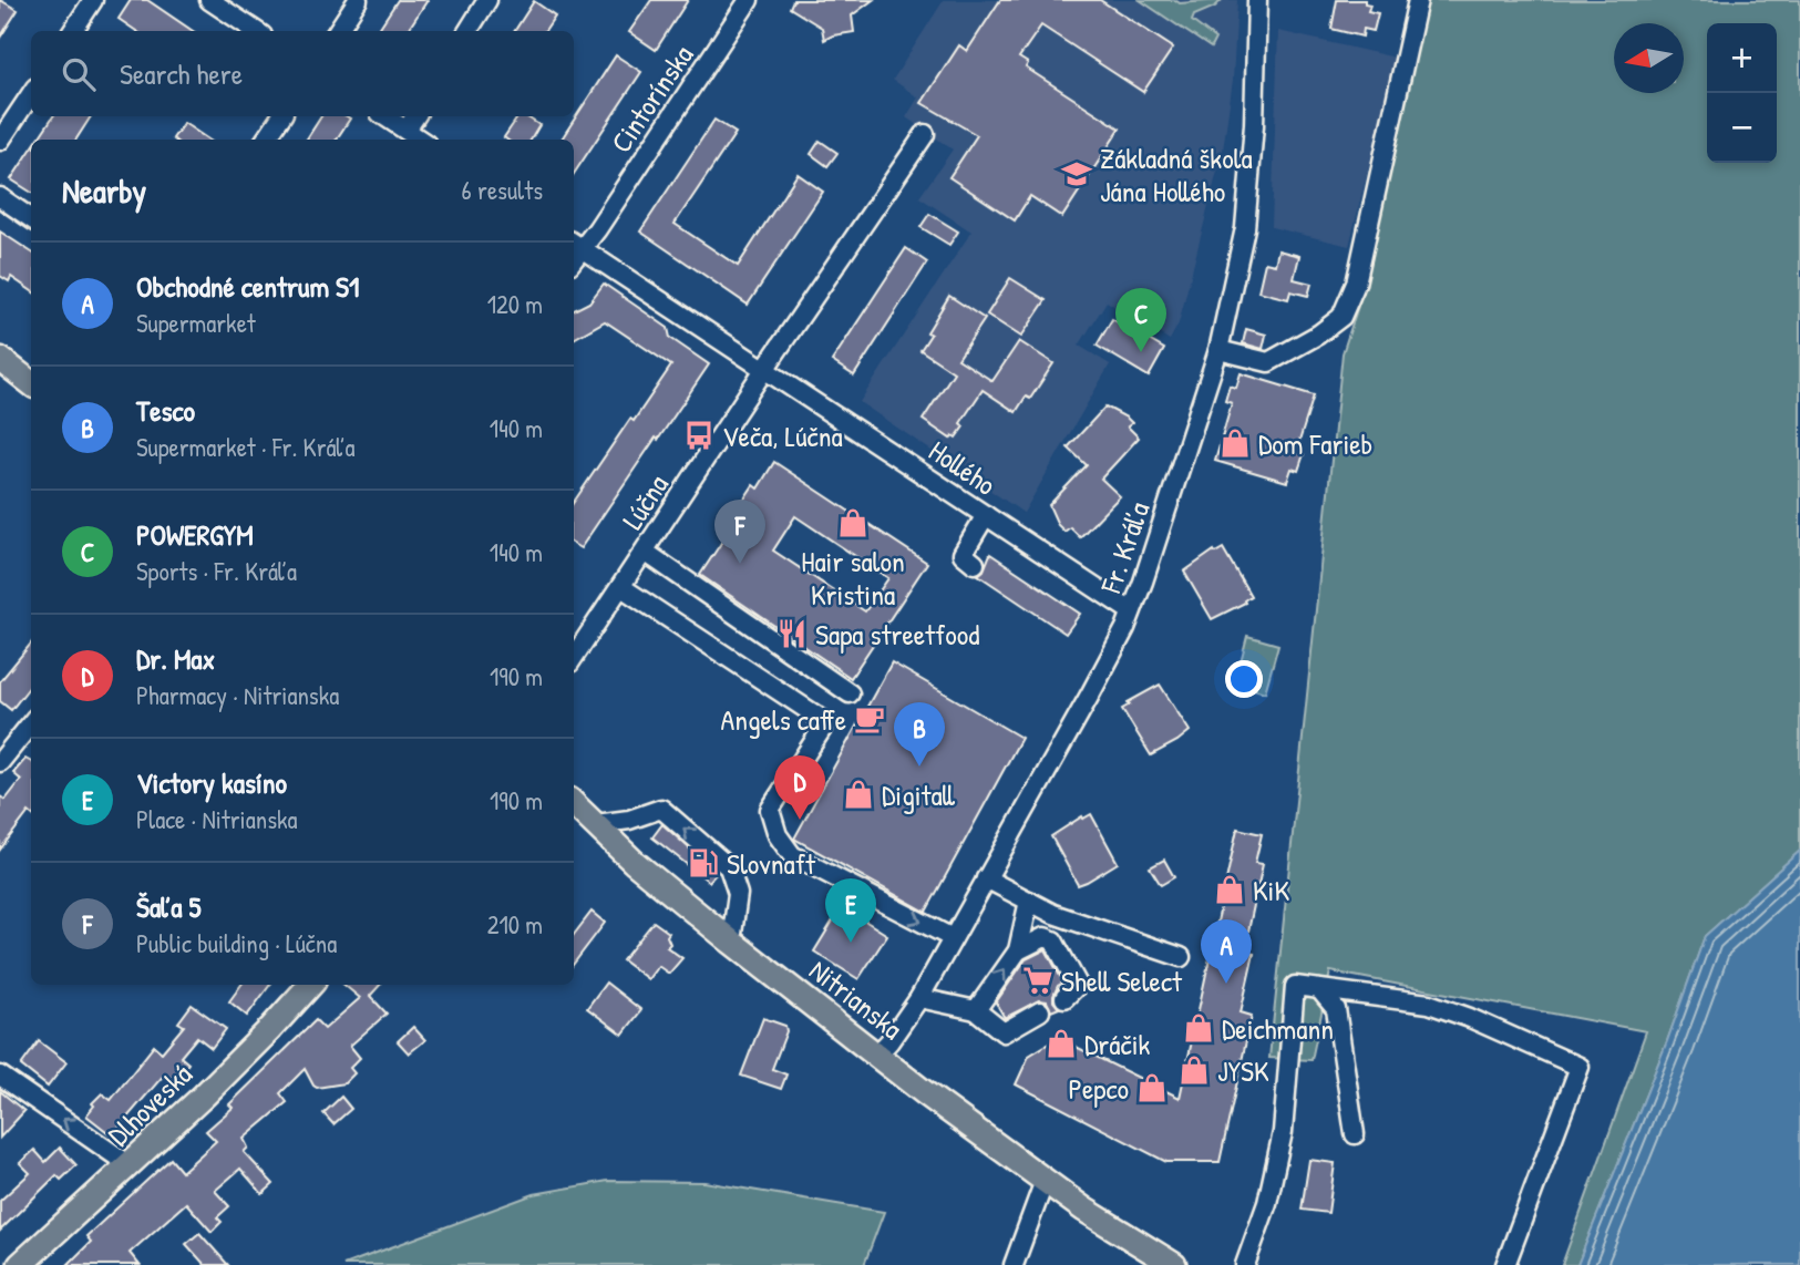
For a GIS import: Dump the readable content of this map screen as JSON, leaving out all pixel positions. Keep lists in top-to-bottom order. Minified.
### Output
{"streets":{"main road":["Nitrianska","Dlhoveská"],"street":["Cintorínska","Hollého","Lúčna","Fr. Kráľa"]},"crossings":[["Cintorínska","Hollého"],["Hollého","Lúčna"],["Hollého","Fr. Kráľa"],["Fr. Kráľa","Nitrianska"]],"places":{"school or university":["Základná škola Jána Hollého"],"bus stop":["Veča, Lúčna"],"shop":["Dom Farieb","Hair salon Kristina","Digitall","KiK","Deichmann","Dráčik","JYSK","Pepco"],"restaurant":["Sapa streetfood"],"cafe":["Angels caffe"],"fuel station":["Slovnaft"],"supermarket":["Shell Select"]},"north":"left","page":{"map_buttons":["+","−"],"search":"Search here","heading":["Nearby","6 results"],"list":[{"mark":"A","name":"Obchodné centrum S1","note":"Supermarket","value":"120 m"},{"mark":"B","name":"Tesco","note":"Supermarket · Fr. Kráľa","value":"140 m"},{"mark":"C","name":"POWERGYM","note":"Sports · Fr. Kráľa","value":"140 m"},{"mark":"D","name":"Dr. Max","note":"Pharmacy · Nitrianska","value":"190 m"},{"mark":"E","name":"Victory kasíno","note":"Place · Nitrianska","value":"190 m"},{"mark":"F","name":"Šaľa 5","note":"Public building · Lúčna","value":"210 m"}],"pins":["C","F","B","D","E","A"]}}
